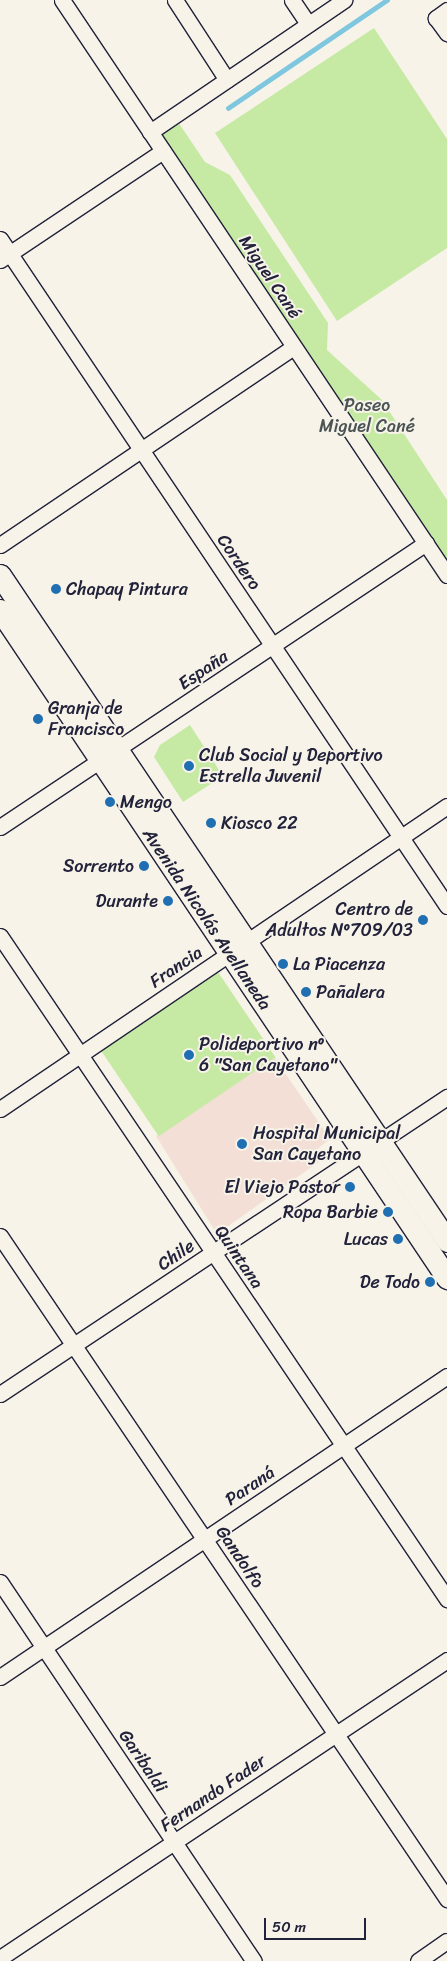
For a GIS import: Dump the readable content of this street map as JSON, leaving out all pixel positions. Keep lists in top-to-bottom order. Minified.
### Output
{"streets":{"main road":["Avenida Nicolás Avellaneda"],"street":["Miguel Cané","Cordero","España","Francia","Chile","Quintana","Paraná","Gandolfo","Garibaldi","Fernando Fader"]},"crossings":[["Miguel Cané","España"],["Cordero","España"],["Cordero","Francia"],["España","Avenida Nicolás Avellaneda"],["Avenida Nicolás Avellaneda","Francia"],["Avenida Nicolás Avellaneda","Chile"],["Francia","Quintana"],["Chile","Quintana"],["Chile","Gandolfo"],["Quintana","Paraná"],["Paraná","Gandolfo"],["Paraná","Garibaldi"],["Gandolfo","Fernando Fader"],["Garibaldi","Fernando Fader"]],"parks":["Paseo Miguel Cané"],"places":["Chapay Pintura","Granja de Francisco","Club Social y Deportivo Estrella Juvenil","Mengo","Kiosco 22","Sorrento","Durante","Centro de Adultos Nº709/03","La Piacenza","Pañalera","Polideportivo nº 6 \"San Cayetano\"","Hospital Municipal San Cayetano","El Viejo Pastor","Ropa Barbie","Lucas","De Todo"],"scale_bar":"50 m"}
